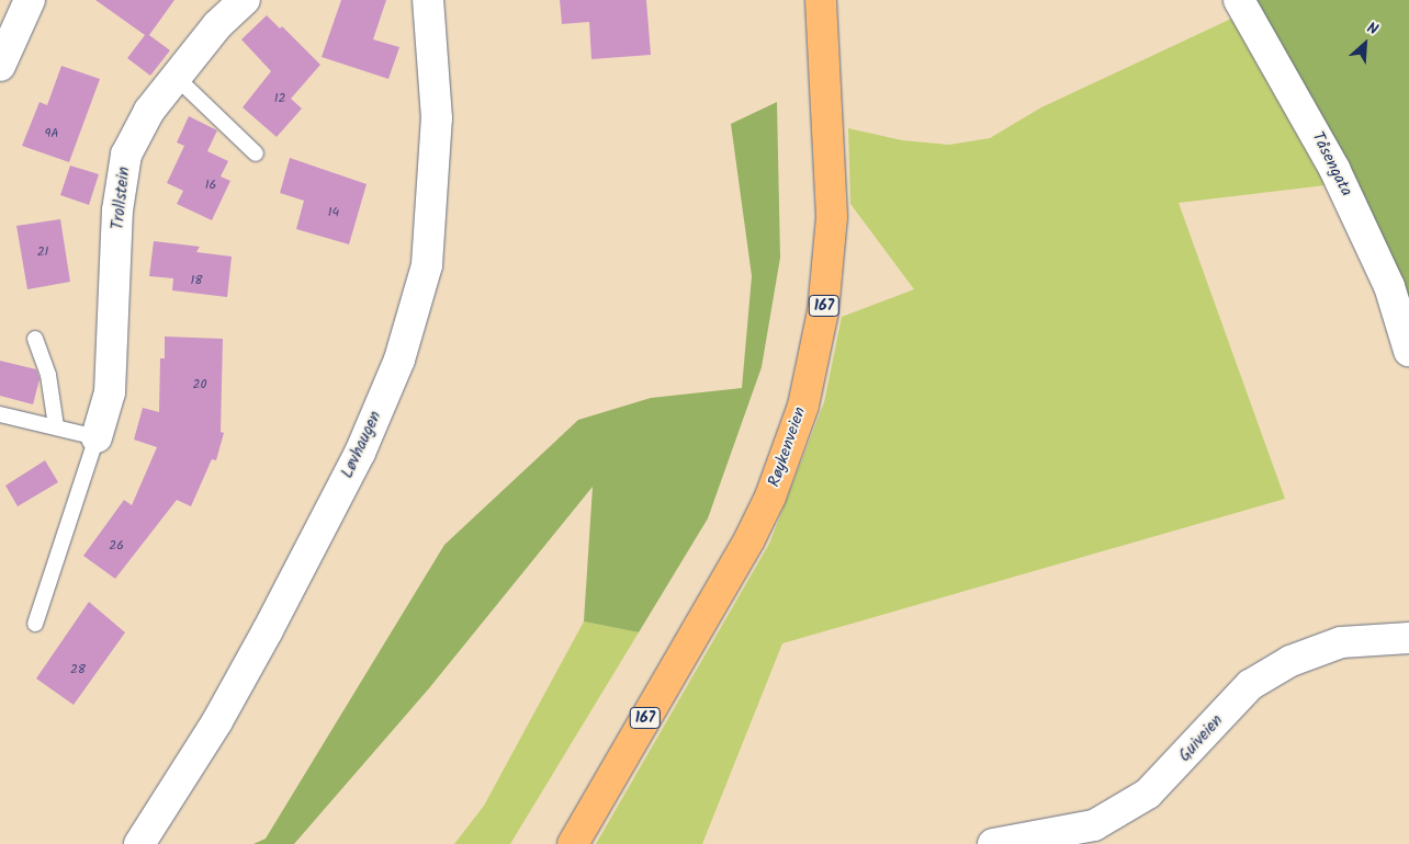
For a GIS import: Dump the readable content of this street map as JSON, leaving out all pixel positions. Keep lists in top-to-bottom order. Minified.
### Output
{"streets":{"main road":["167","Røykenveien"],"street":["Tåsengata","Trollstein","Løvhaugen","Guiveien"]},"house_numbers":["12","9A","16","14","21","18","20","26","28"],"north":"top right"}
